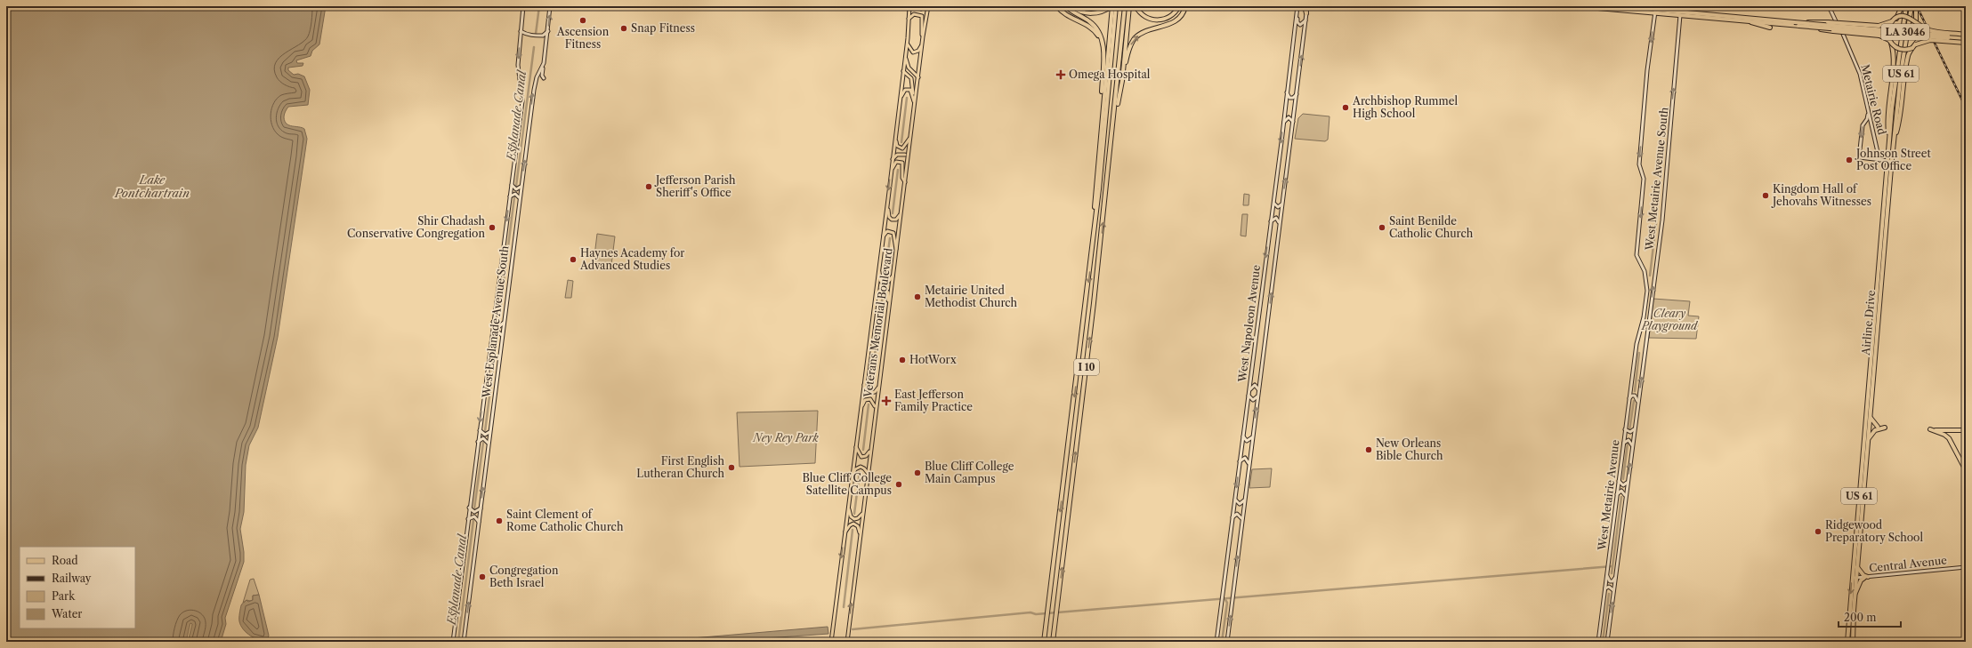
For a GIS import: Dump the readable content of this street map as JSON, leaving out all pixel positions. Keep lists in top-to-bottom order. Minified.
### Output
{"streets":{"highway":["LA 3046","US 61","Airline Drive","I 10"],"main road":["Metairie Road","West Metairie Avenue South","West Esplanade Avenue South","Veterans Memorial Boulevard","West Napoleon Avenue","West Metairie Avenue","Central Avenue"]},"crossings":[["West Metairie Avenue South","West Metairie Avenue"],["Airline Drive","Central Avenue"]],"one_way":["West Metairie Avenue South"],"water":["Esplanade Canal","Lake Pontchartrain"],"parks":["Cleary Playground","Ney Rey Park"],"places":{"other":["Ascension Fitness","Snap Fitness","Archbishop Rummel High School","Johnson Street Post Office","Jefferson Parish Sheriff's Office","Kingdom Hall of Jehovahs Witnesses","Shir Chadash Conservative Congregation","Saint Benilde Catholic Church","Haynes Academy for Advanced Studies","Metairie United Methodist Church","HotWorx","New Orleans Bible Church","First English Lutheran Church","Blue Cliff College Main Campus","Blue Cliff College Satellite Campus","Saint Clement of Rome Catholic Church","Ridgewood Preparatory School","Congregation Beth Israel"],"health":["Omega Hospital","East Jefferson Family Practice"]},"legend":["Road","Railway","Park","Water"],"scale_bar":"200 m"}
